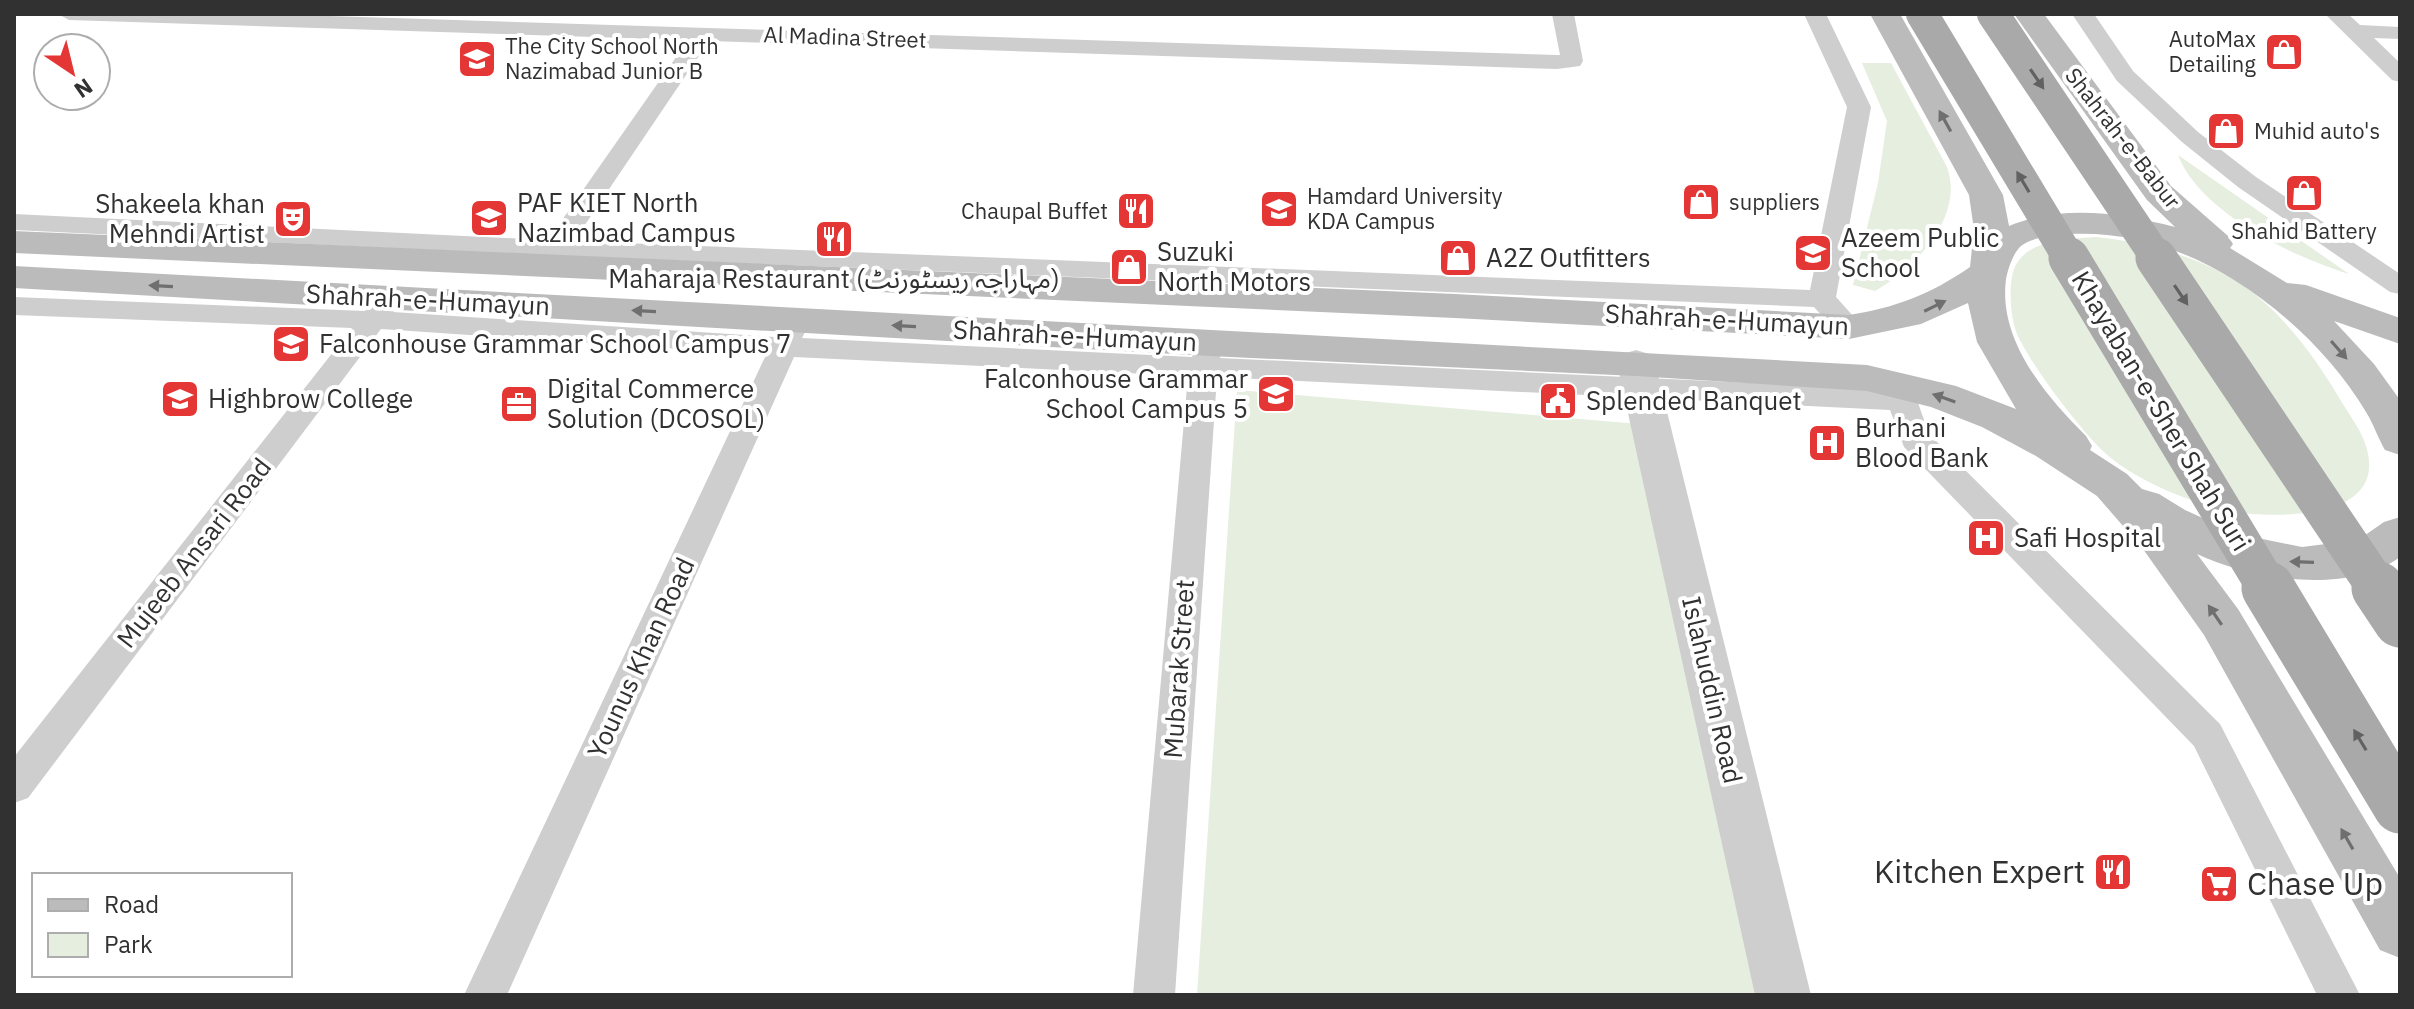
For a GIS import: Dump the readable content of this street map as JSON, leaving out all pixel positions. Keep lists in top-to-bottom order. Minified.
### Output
{"streets":{"main road":["Shahrah-e-Babur","Shahrah-e-Humayun","Khayaban-e-Sher Shah Suri"],"street":["Al Madina Street","Mujeeb Ansari Road","Younus Khan Road","Mubarak Street","Islahuddin Road"]},"crossings":[["Shahrah-e-Humayun","Mujeeb Ansari Road"],["Shahrah-e-Humayun","Younus Khan Road"],["Shahrah-e-Humayun","Mubarak Street"],["Shahrah-e-Humayun","Islahuddin Road"]],"places":{"shop":["AutoMax Detailing","Muhid auto's","Shahid Battery","suppliers","A2Z Outfitters","Suzuki North Motors"],"school or university":["The City School North Nazimabad Junior B","Hamdard University KDA Campus","PAF KIET North Nazimbad Campus","Azeem Public School","Falconhouse Grammar School Campus 7","Falconhouse Grammar School Campus 5","Highbrow College"],"restaurant":["Chaupal Buffet","Maharaja Restaurant (مہاراجہ ریسٹورنٹ)","Kitchen Expert"],"theatre":["Shakeela khan Mehndi Artist"],"public building":["Splended Banquet"],"office":["Digital Commerce Solution (DCOSOL)"],"hospital":["Burhani Blood Bank","Safi Hospital"],"supermarket":["Chase Up"]},"legend":["Road","Park"],"north":"bottom right"}
